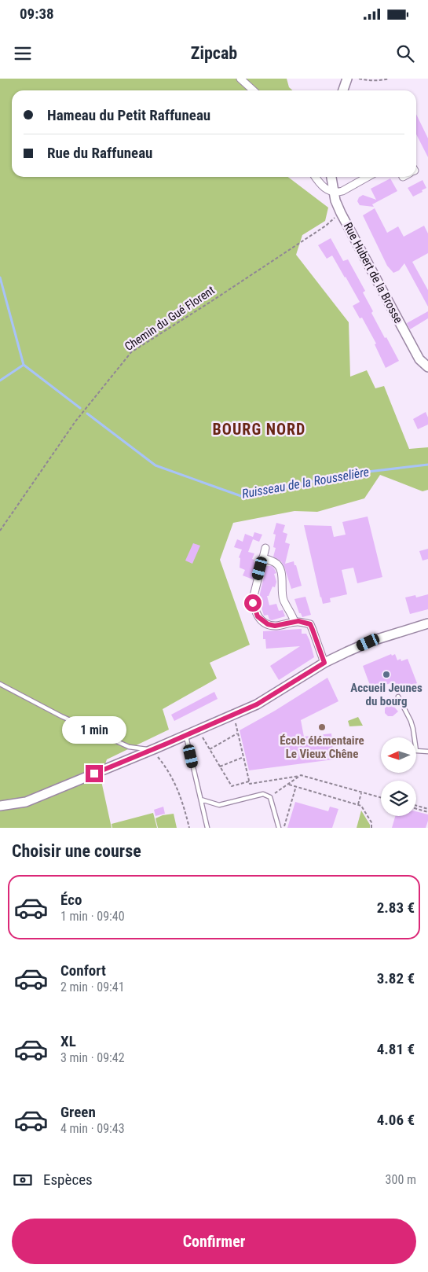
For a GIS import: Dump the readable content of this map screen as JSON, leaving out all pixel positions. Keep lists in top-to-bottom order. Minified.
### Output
{"streets":{"street":["Rue Hubert de la Brosse"],"path":["Chemin du Gué Florent"]},"crossings":[["Rue Hubert de la Brosse","Chemin du Gué Florent"]],"districts":["BOURG NORD"],"water":["Ruisseau de la Rousselière"],"places":["Accueil Jeunes du bourg","École élémentaire Le Vieux Chêne"],"north":"left","page":{"status":"09:38","header":"Zipcab","banner":["Hameau du Petit Raffuneau","Rue du Raffuneau"],"bubble":"1 min","heading":"Choisir une course","list":[{"name":"Éco","note":"1 min · 09:40","value":"2.83 €"},{"name":"Confort","note":"2 min · 09:41","value":"3.82 €"},{"name":"XL","note":"3 min · 09:42","value":"4.81 €"},{"name":"Green","note":"4 min · 09:43","value":"4.06 €"}],"pay":["Espèces","300 m"],"buttons":"Confirmer"}}
